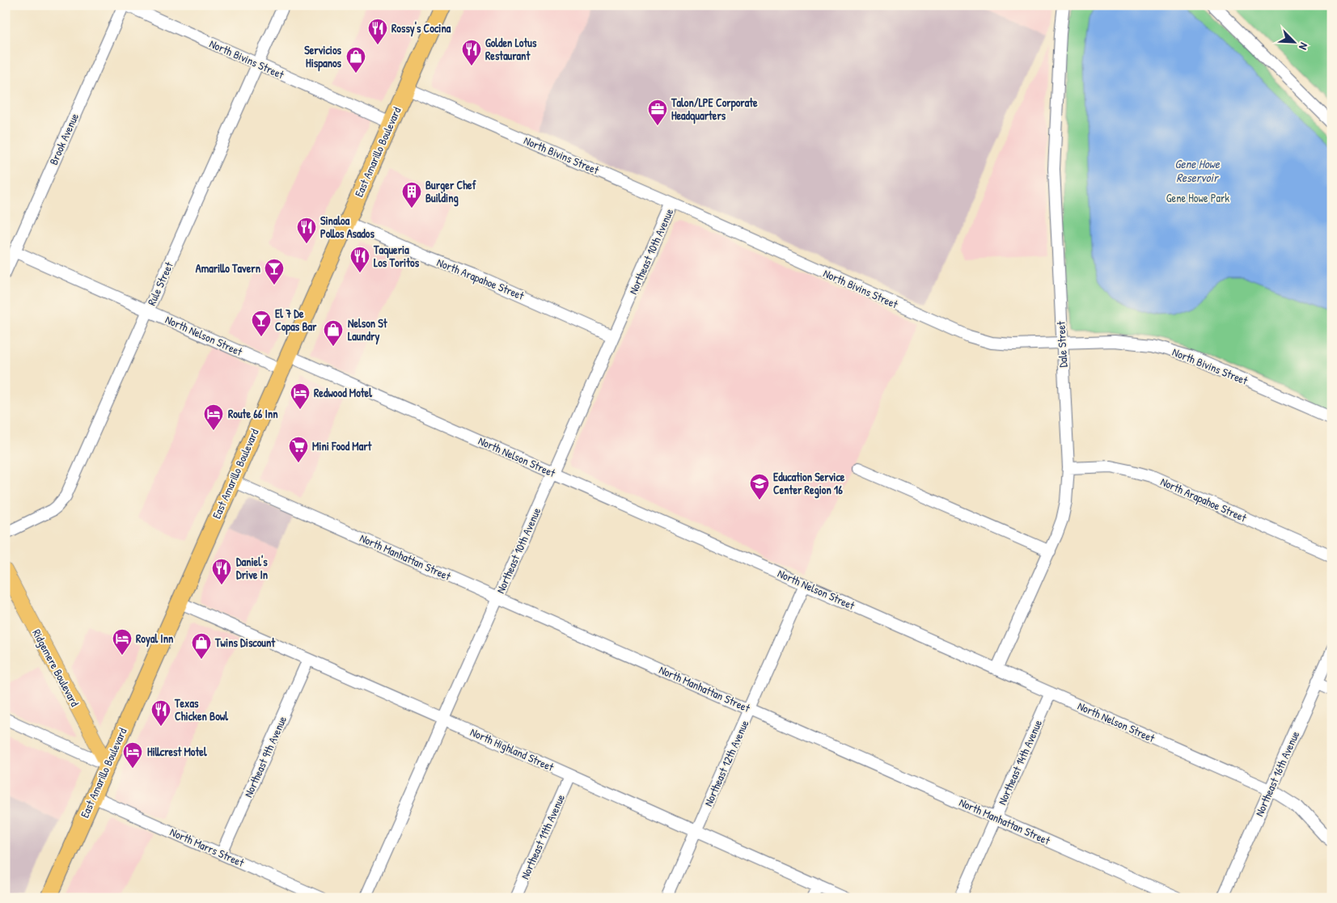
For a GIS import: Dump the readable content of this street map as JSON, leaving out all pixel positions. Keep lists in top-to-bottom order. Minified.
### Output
{"streets":{"highway":["East Amarillo Boulevard"],"main road":["Ridgemere Boulevard"],"street":["North Bivins Street","Brook Avenue","Northeast 10th Avenue","North Arapahoe Street","Rule Street","North Nelson Street","Dale Street","North Manhattan Street","North Highland Street","Northeast 9th Avenue","Northeast 14th Avenue","Northeast 12th Avenue","Northeast 16th Avenue","Northeast 11th Avenue","North Marrs Street"]},"crossings":[["North Bivins Street","Brook Avenue"],["North Bivins Street","East Amarillo Boulevard"],["North Bivins Street","Northeast 10th Avenue"],["North Bivins Street","Rule Street"],["North Bivins Street","Dale Street"],["Brook Avenue","North Nelson Street"],["East Amarillo Boulevard","North Arapahoe Street"],["East Amarillo Boulevard","North Nelson Street"],["East Amarillo Boulevard","North Manhattan Street"],["East Amarillo Boulevard","Ridgemere Boulevard"],["East Amarillo Boulevard","North Highland Street"],["East Amarillo Boulevard","North Marrs Street"],["Northeast 10th Avenue","North Arapahoe Street"],["Northeast 10th Avenue","North Nelson Street"],["Northeast 10th Avenue","North Manhattan Street"],["Northeast 10th Avenue","North Highland Street"],["North Arapahoe Street","Dale Street"],["Rule Street","North Nelson Street"],["North Nelson Street","Dale Street"],["North Nelson Street","Northeast 14th Avenue"],["North Nelson Street","Northeast 12th Avenue"],["North Nelson Street","Northeast 16th Avenue"],["North Manhattan Street","Northeast 14th Avenue"],["North Manhattan Street","Northeast 12th Avenue"],["North Highland Street","Northeast 9th Avenue"],["North Highland Street","Northeast 12th Avenue"],["North Highland Street","Northeast 11th Avenue"],["Northeast 9th Avenue","North Marrs Street"]],"water":["Gene Howe Reservoir"],"parks":["Gene Howe Park"],"places":{"restaurant":["Rossy's Cocina","Golden Lotus Restaurant","Sinaloa Pollos Asados","Taqueria Los Toritos","Daniel's Drive In","Texas Chicken Bowl"],"shop":["Servicios Hispanos","Nelson St Laundry","Twins Discount"],"office":["Talon/LPE Corporate Headquarters"],"building":["Burger Chef Building"],"bar":["Amarillo Tavern","El 7 De Copas Bar"],"hotel":["Redwood Motel","Route 66 Inn","Royal Inn","Hillcrest Motel"],"supermarket":["Mini Food Mart"],"school or university":["Education Service Center Region 16"]},"north":"bottom right"}
